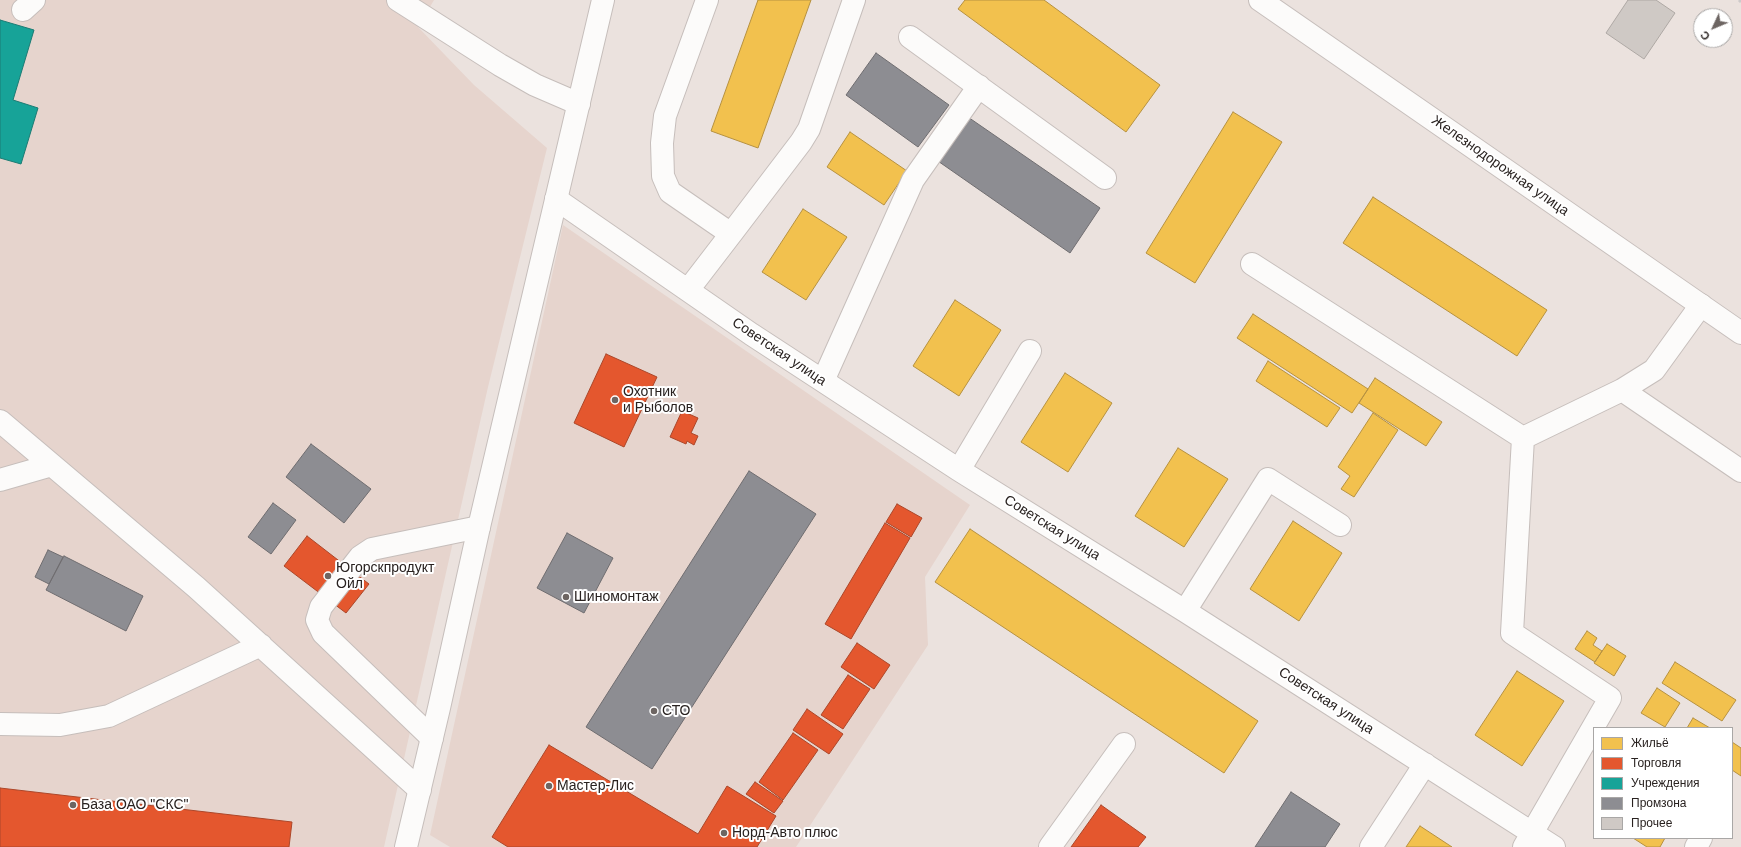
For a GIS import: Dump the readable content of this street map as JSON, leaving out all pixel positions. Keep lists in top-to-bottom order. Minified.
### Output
{"streets":{"street":["Железнодорожная улица","Советская улица"]},"places":["Охотник и Рыболов","Югорскпродукт Ойл","Шиномонтаж","СТО","Мастер-Лис","База ОАО \"СКС\"","Норд-Авто плюс"],"legend":["Жильё","Торговля","Учреждения","Промзона","Прочее"],"north":"bottom left"}
